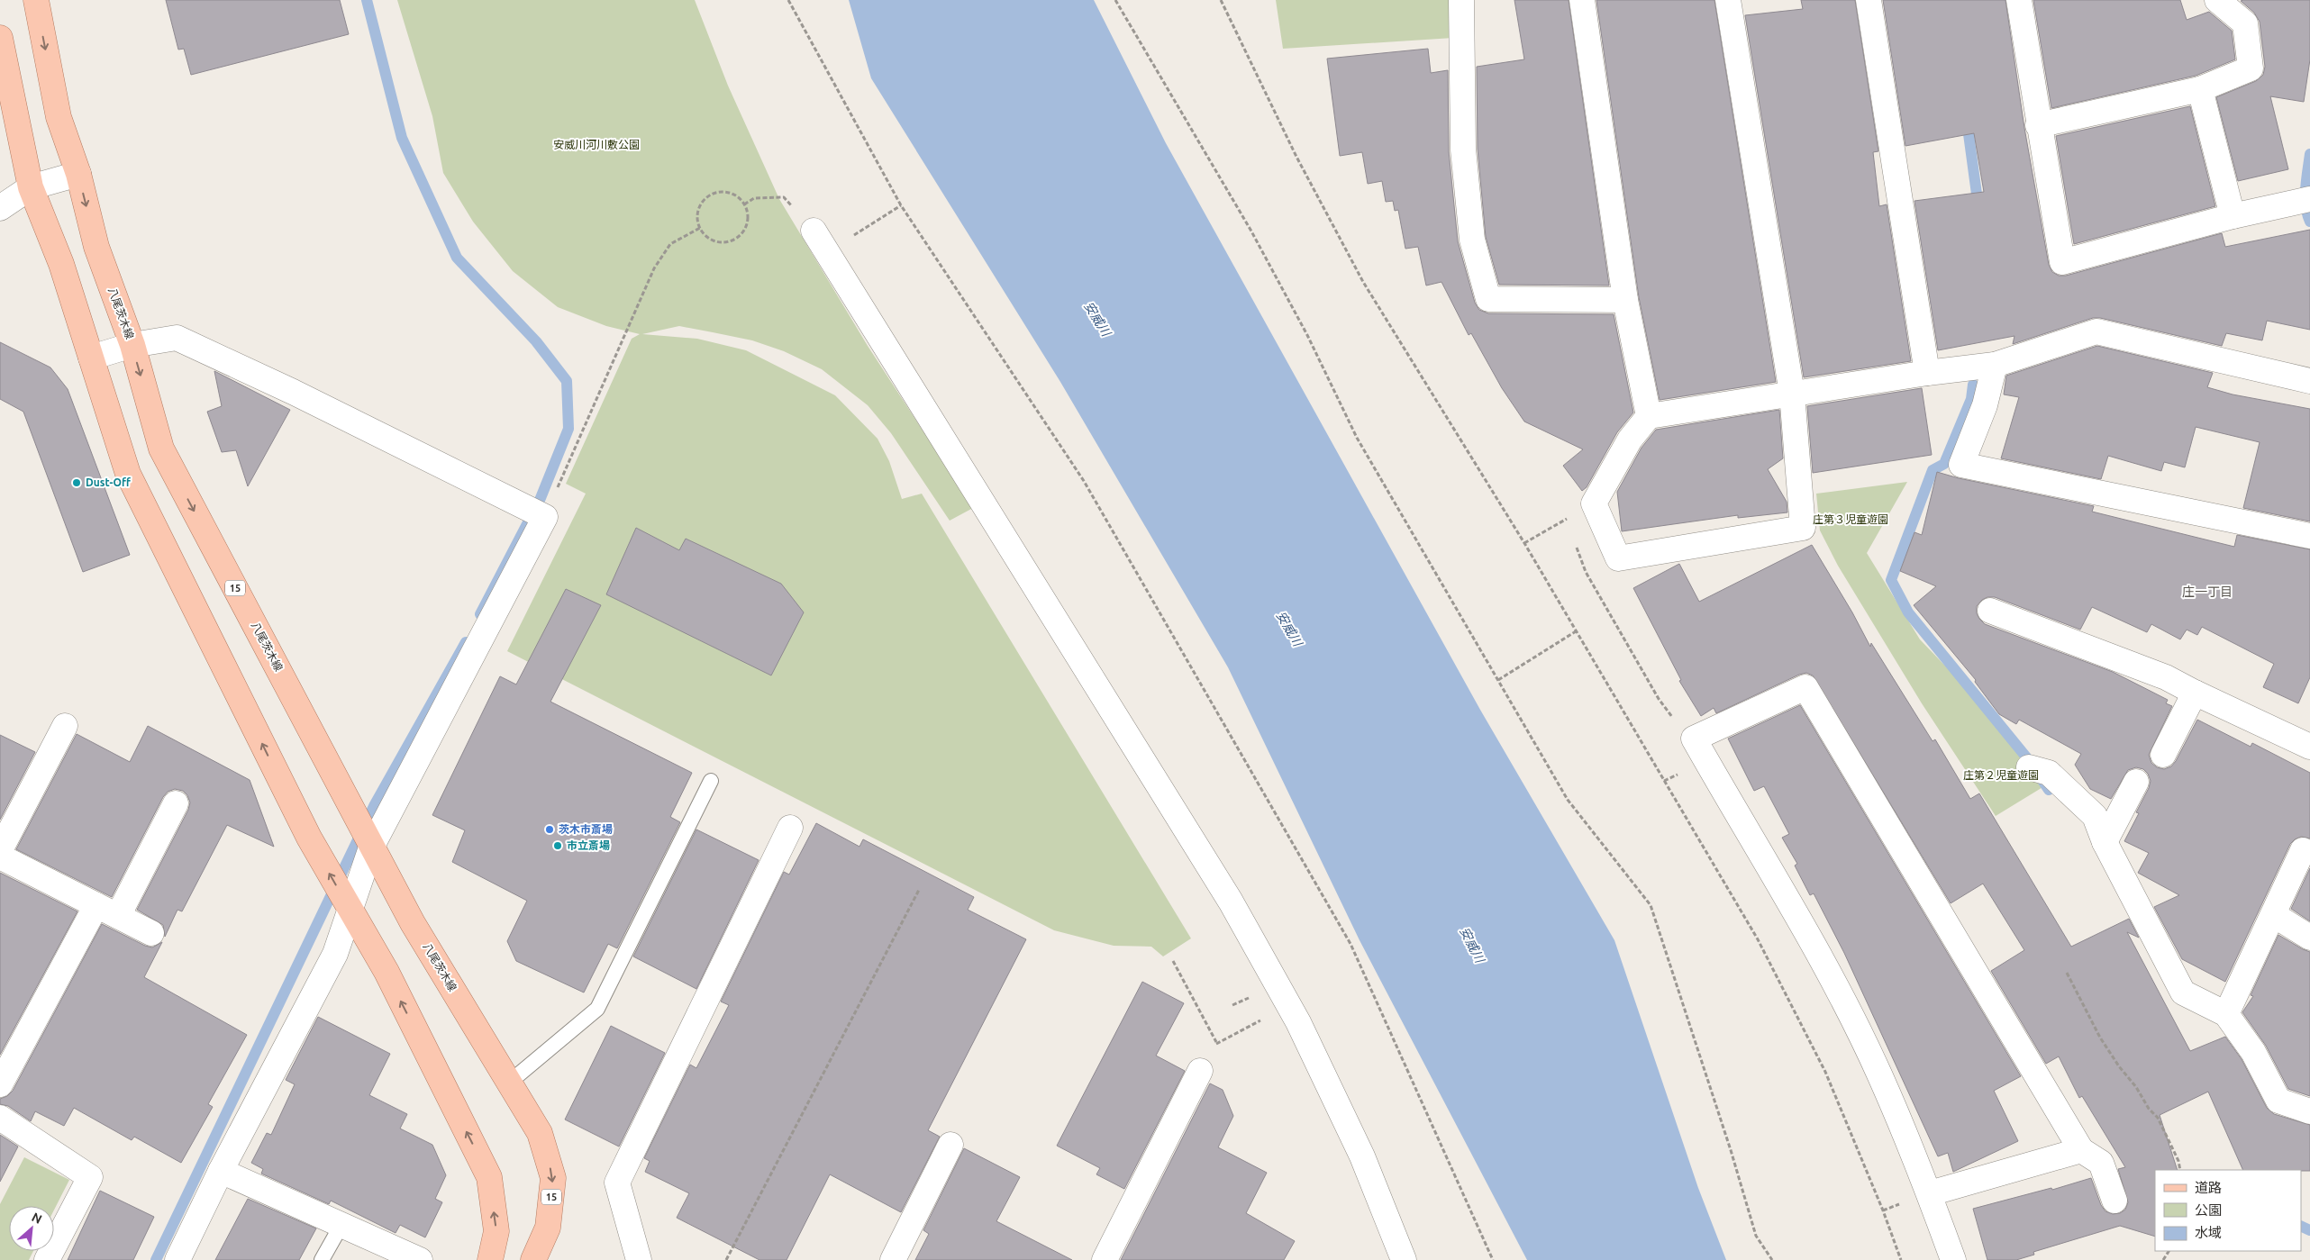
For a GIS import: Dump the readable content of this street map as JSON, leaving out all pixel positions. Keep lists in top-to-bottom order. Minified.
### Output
{"streets":{"main road":["八尾茨木線","15"]},"districts":["庄一丁目"],"water":["安威川"],"parks":["安威川河川敷公園","庄第３児童遊園","庄第２児童遊園"],"places":["Dust-Off","茨木市斎場","市立斎場"],"legend":["道路","公園","水域"],"north":"top right"}
